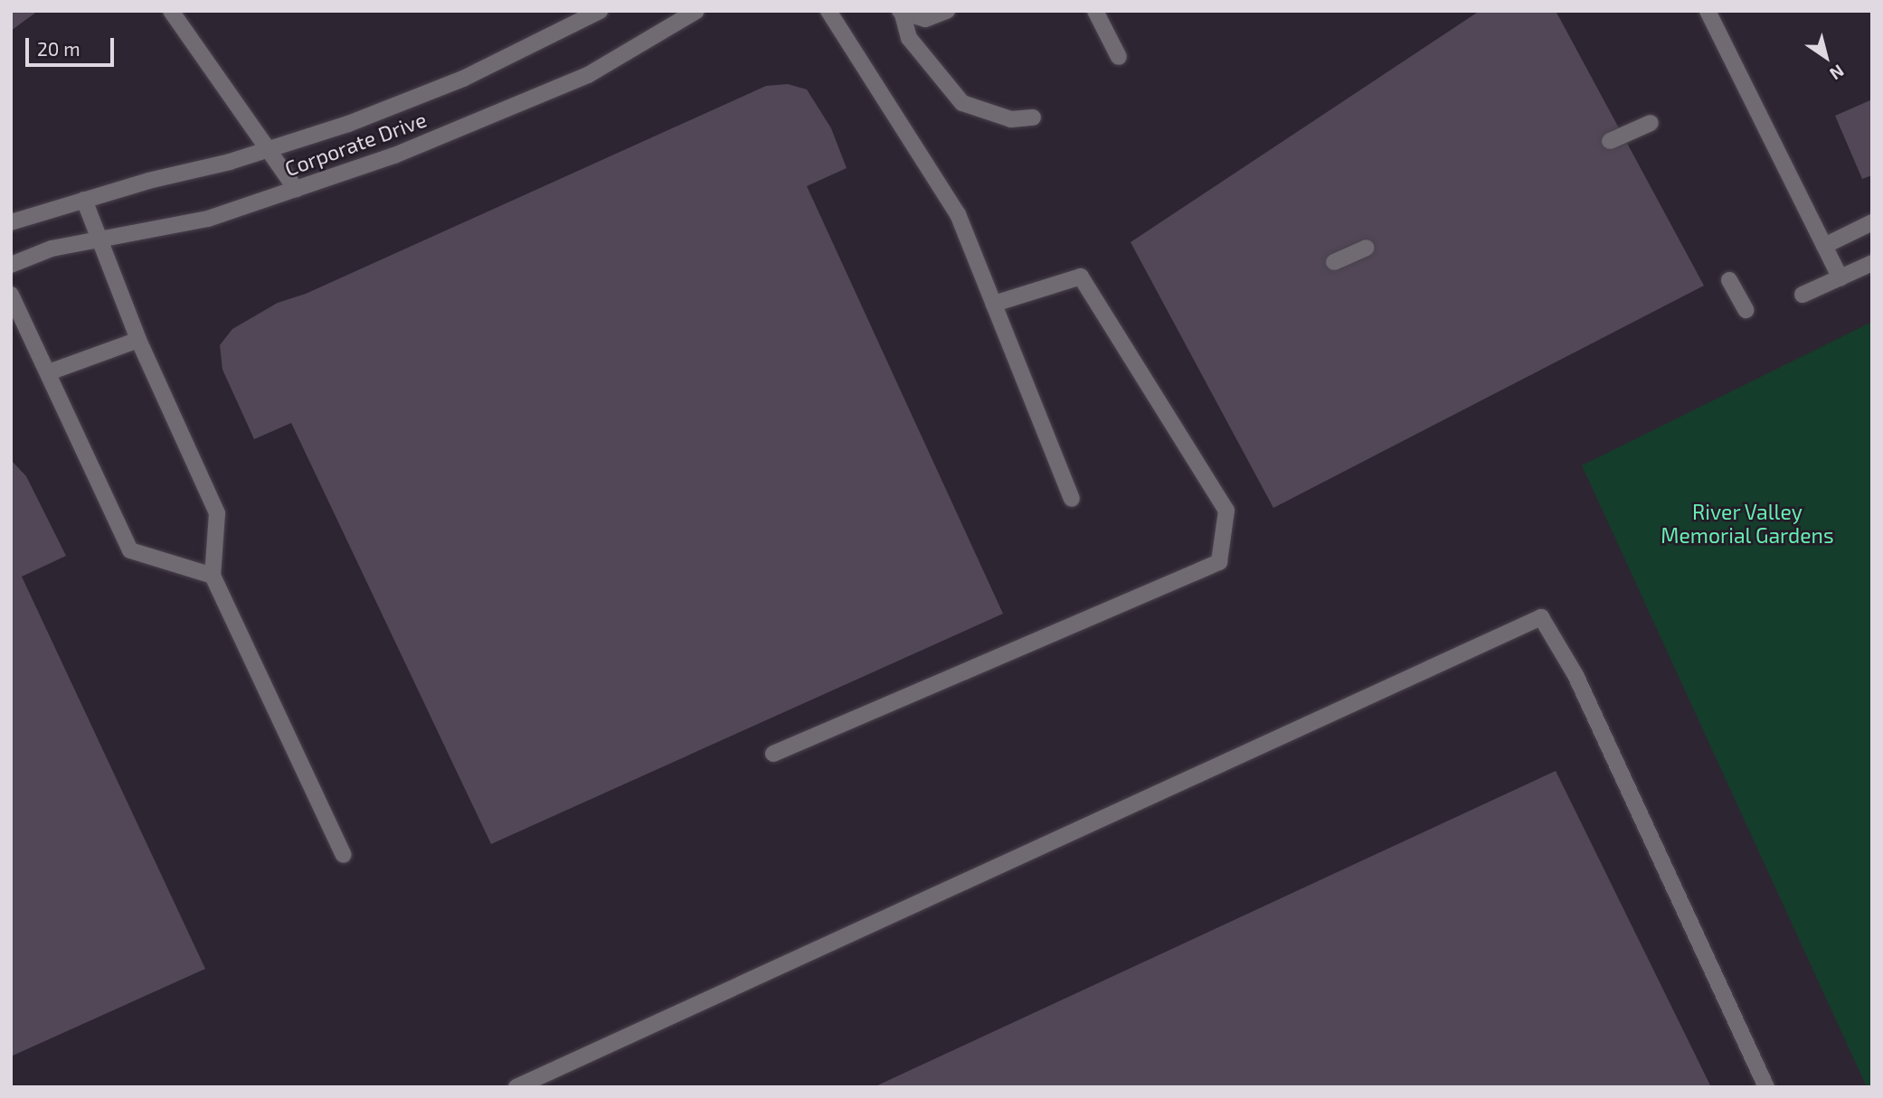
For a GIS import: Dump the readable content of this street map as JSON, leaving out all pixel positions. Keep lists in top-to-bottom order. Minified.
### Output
{"streets":{"street":["Corporate Drive"]},"parks":["River Valley Memorial Gardens"],"scale_bar":"20 m","north":"bottom right"}
